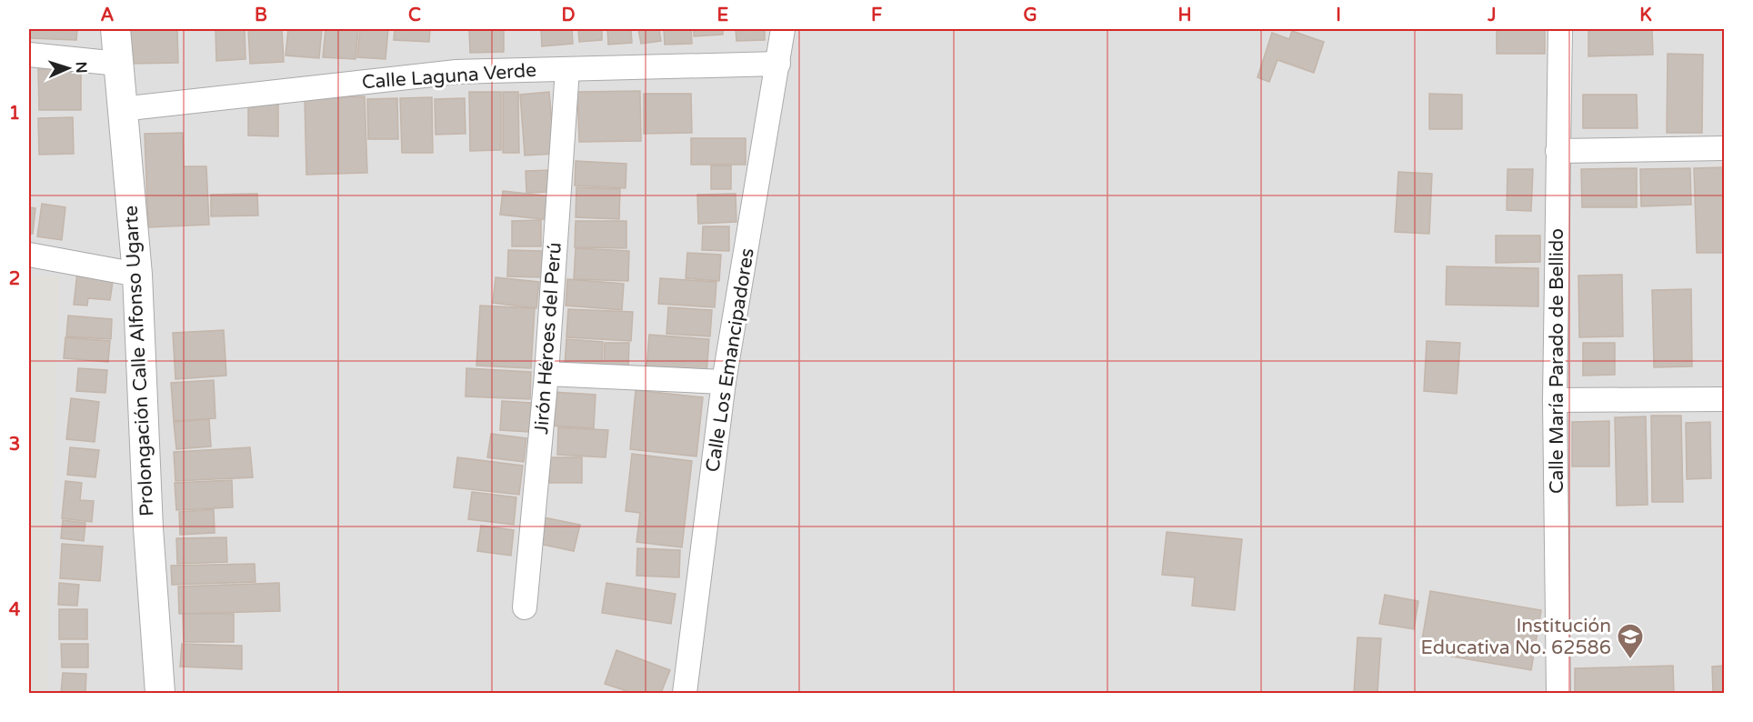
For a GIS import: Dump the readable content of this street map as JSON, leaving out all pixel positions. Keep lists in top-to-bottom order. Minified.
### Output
{"streets":{"street":["Calle Laguna Verde","Jirón Héroes del Perú","Calle Los Emancipadores","Prolongación Calle Alfonso Ugarte","Calle María Parado de Bellido"]},"crossings":[["Calle Laguna Verde","Jirón Héroes del Perú"],["Calle Laguna Verde","Calle Los Emancipadores"],["Calle Laguna Verde","Prolongación Calle Alfonso Ugarte"]],"places":{"school or university":["Institución Educativa No. 62586"]},"north":"right","grid":{"columns":["A","B","C","D","E","F","G","H","I","J","K"],"rows":["1","2","3","4"]}}
